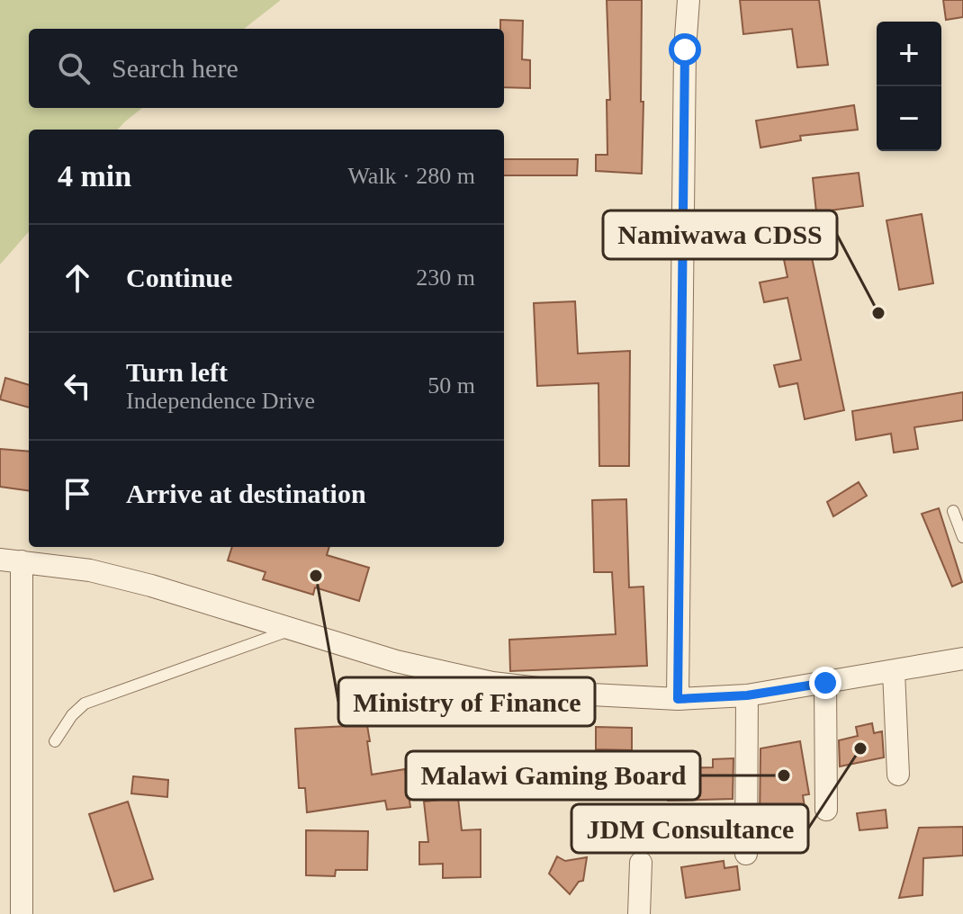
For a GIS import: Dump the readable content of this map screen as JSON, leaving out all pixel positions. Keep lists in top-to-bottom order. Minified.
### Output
{"places":["Namiwawa CDSS","Ministry of Finance","JDM Consultance","Malawi Gaming Board"],"page":{"map_buttons":["+","−"],"search":"Search here","heading":["4 min","Walk · 280 m"],"list":[["Continue","230 m"],["Turn left","Independence Drive","50 m"],"Arrive at destination"]}}
